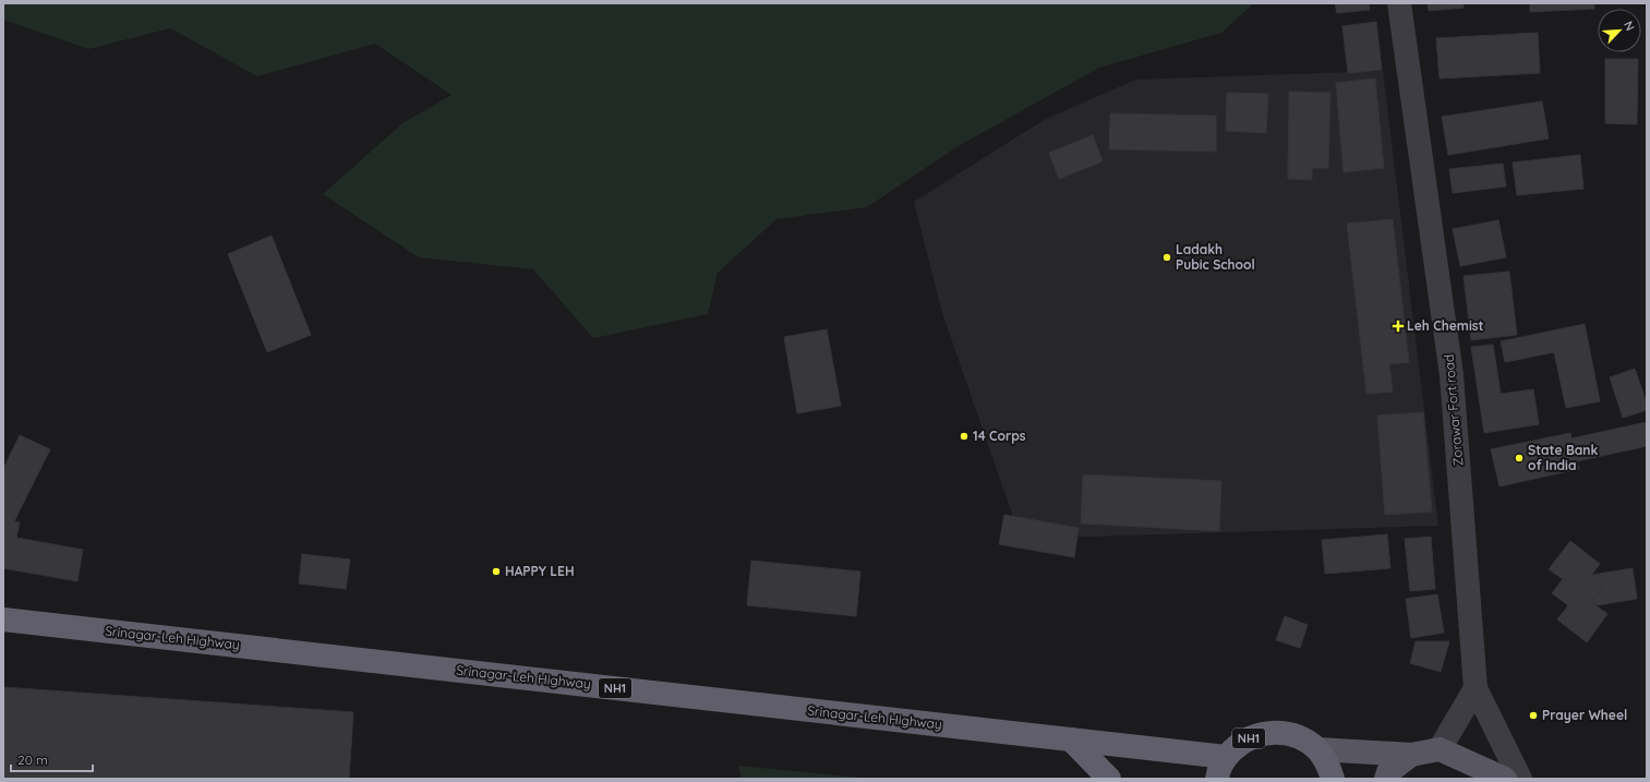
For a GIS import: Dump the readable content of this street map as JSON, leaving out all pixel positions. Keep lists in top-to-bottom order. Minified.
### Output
{"streets":{"highway":["Srinagar-Leh Highway","NH1"],"street":["Zorawar Fort road"]},"crossings":[["Srinagar-Leh Highway","NH1"]],"places":{"other":["Ladakh Pubic School","14 Corps","State Bank of India","HAPPY LEH","Prayer Wheel"],"health":["Leh Chemist"]},"scale_bar":"20 m","north":"top right"}
